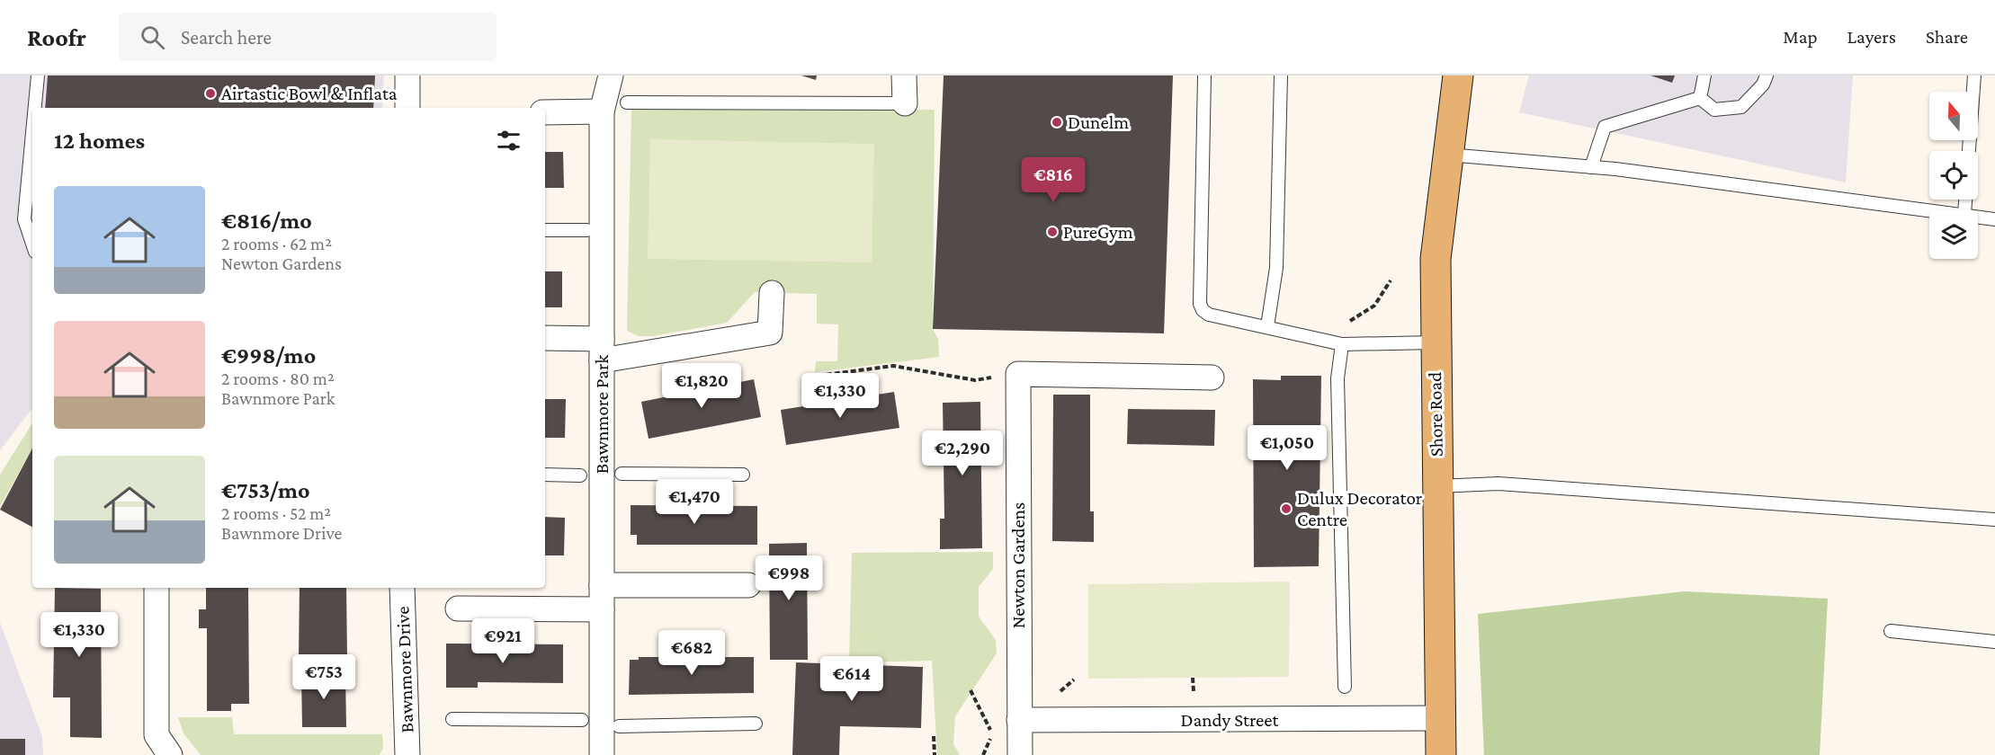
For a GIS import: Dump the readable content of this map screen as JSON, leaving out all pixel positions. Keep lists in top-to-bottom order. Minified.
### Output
{"streets":{"main road":["Shore Road"],"street":["Bawnmore Park","Newton Gardens","Bawnmore Drive","Dandy Street"]},"crossings":[["Shore Road","Dandy Street"],["Newton Gardens","Dandy Street"]],"places":["Airtastic Bowl & Inflata","Dunelm","PureGym","Dulux Decorator Centre"],"north":"top","page":{"header":"Roofr","search":"Search here","nav":["Map","Layers","Share"],"heading":"12 homes","price":["€816","€1,820","€1,330","€1,050","€2,290","€1,470","€998","€1,330","€921","€682","€753","€614"],"list":[{"name":"€816/mo","note":"2 rooms · 62 m² · Newton Gardens"},{"name":"€998/mo","note":"2 rooms · 80 m² · Bawnmore Park"},{"name":"€753/mo","note":"2 rooms · 52 m² · Bawnmore Drive"}]}}
